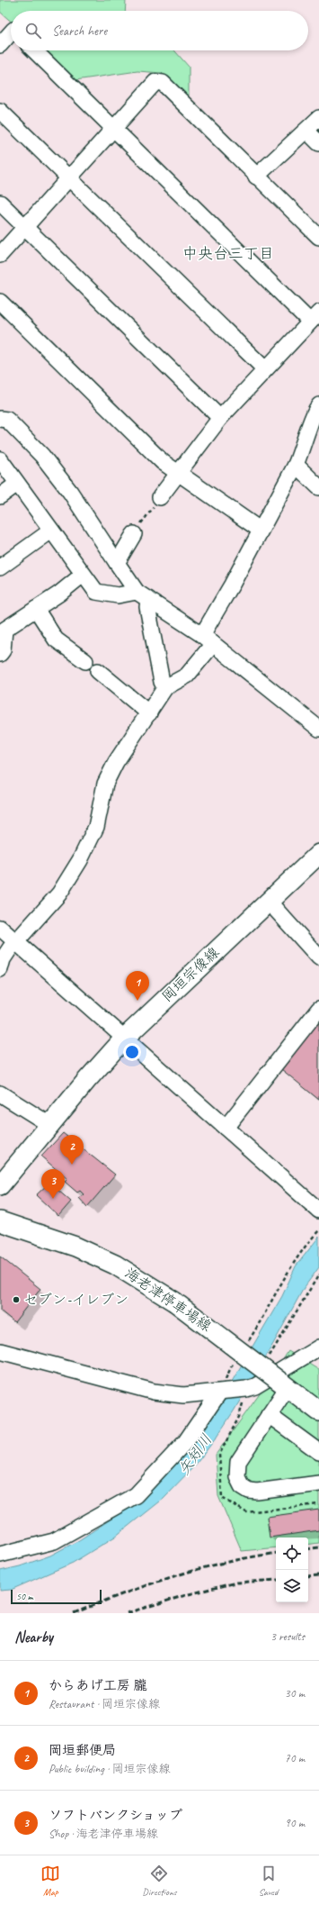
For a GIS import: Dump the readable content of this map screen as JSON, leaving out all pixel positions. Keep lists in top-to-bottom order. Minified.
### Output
{"streets":{"main road":["岡垣宗像線","海老津停車場線"]},"districts":["中央台三丁目"],"water":["矢矧川"],"places":["セブン-イレブン"],"scale_bar":"50 m","page":{"search":"Search here","pins":["1","2","3"],"scale":"50 m","heading":["Nearby","3 results"],"list":[{"mark":"1","name":"からあげ工房 朧","note":"Restaurant · 岡垣宗像線","value":"30 m"},{"mark":"2","name":"岡垣郵便局","note":"Public building · 岡垣宗像線","value":"70 m"},{"mark":"3","name":"ソフトバンクショップ","note":"Shop · 海老津停車場線","value":"90 m"}],"nav":["Map","Directions","Saved"]}}
